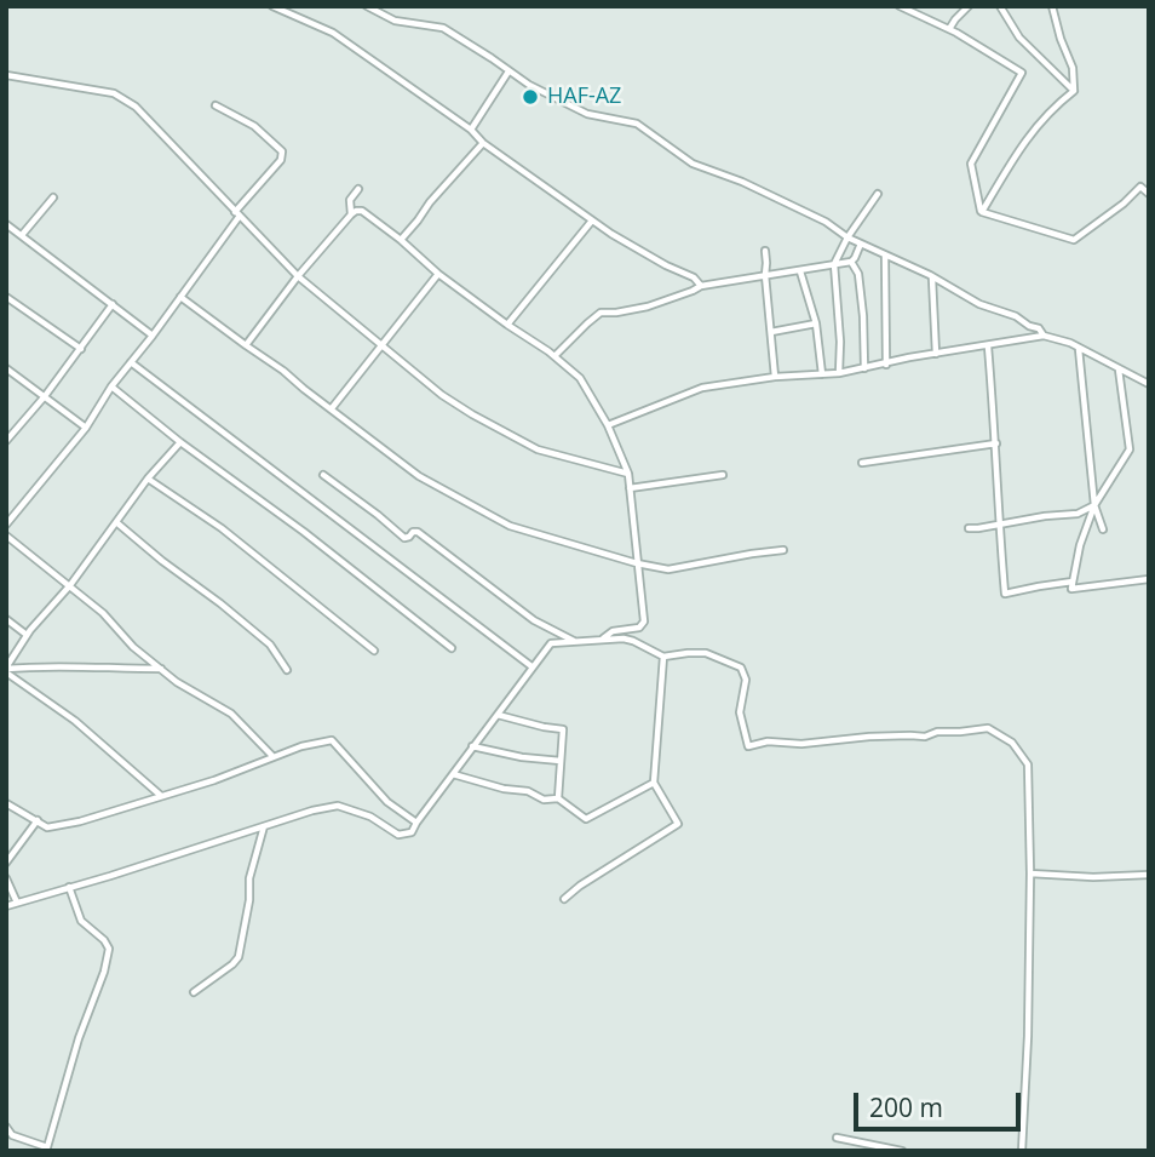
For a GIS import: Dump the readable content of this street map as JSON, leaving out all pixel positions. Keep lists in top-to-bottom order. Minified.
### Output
{"places":["HAF-AZ"],"scale_bar":"200 m"}
